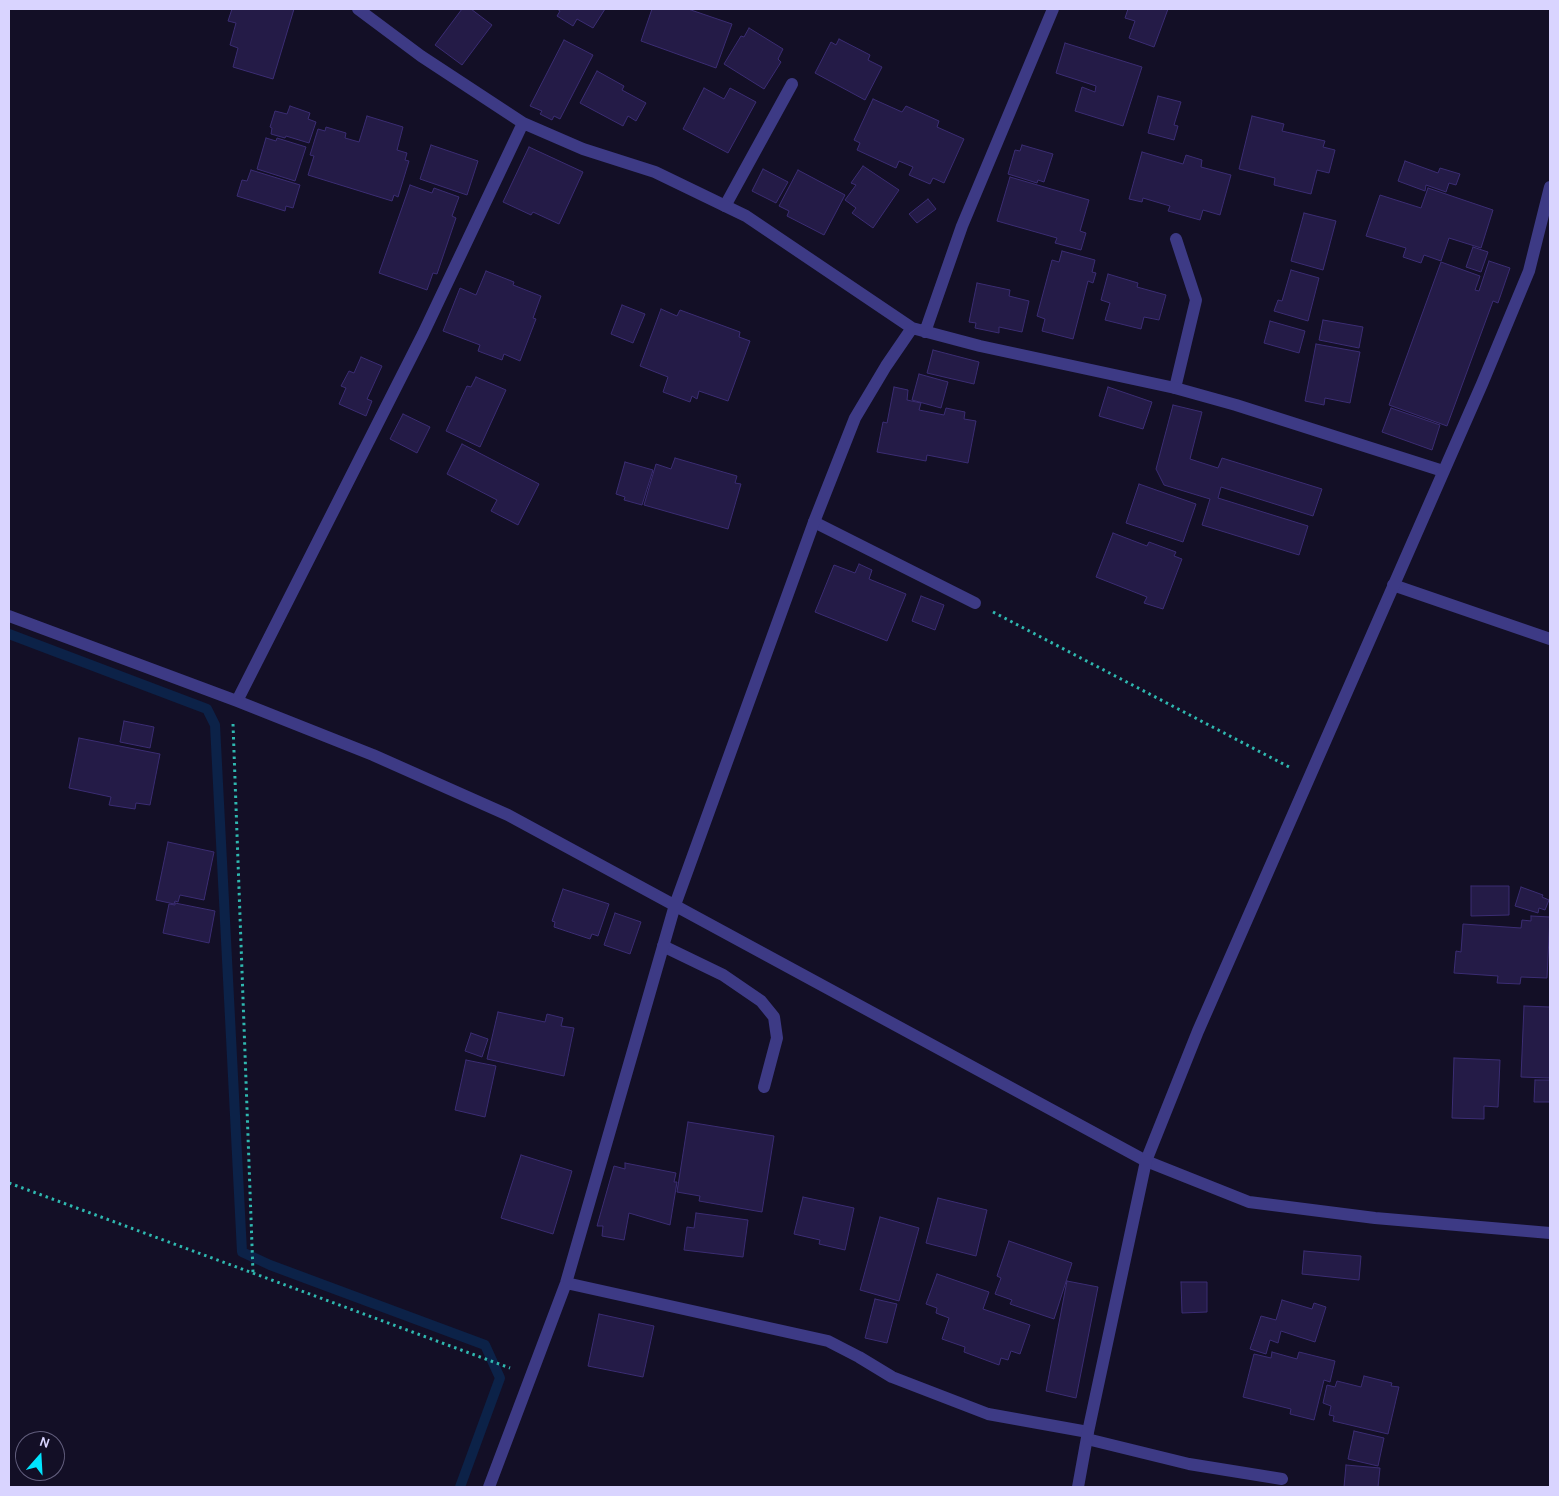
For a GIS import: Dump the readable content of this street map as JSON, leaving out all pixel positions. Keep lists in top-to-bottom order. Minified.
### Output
{"north":"top"}
